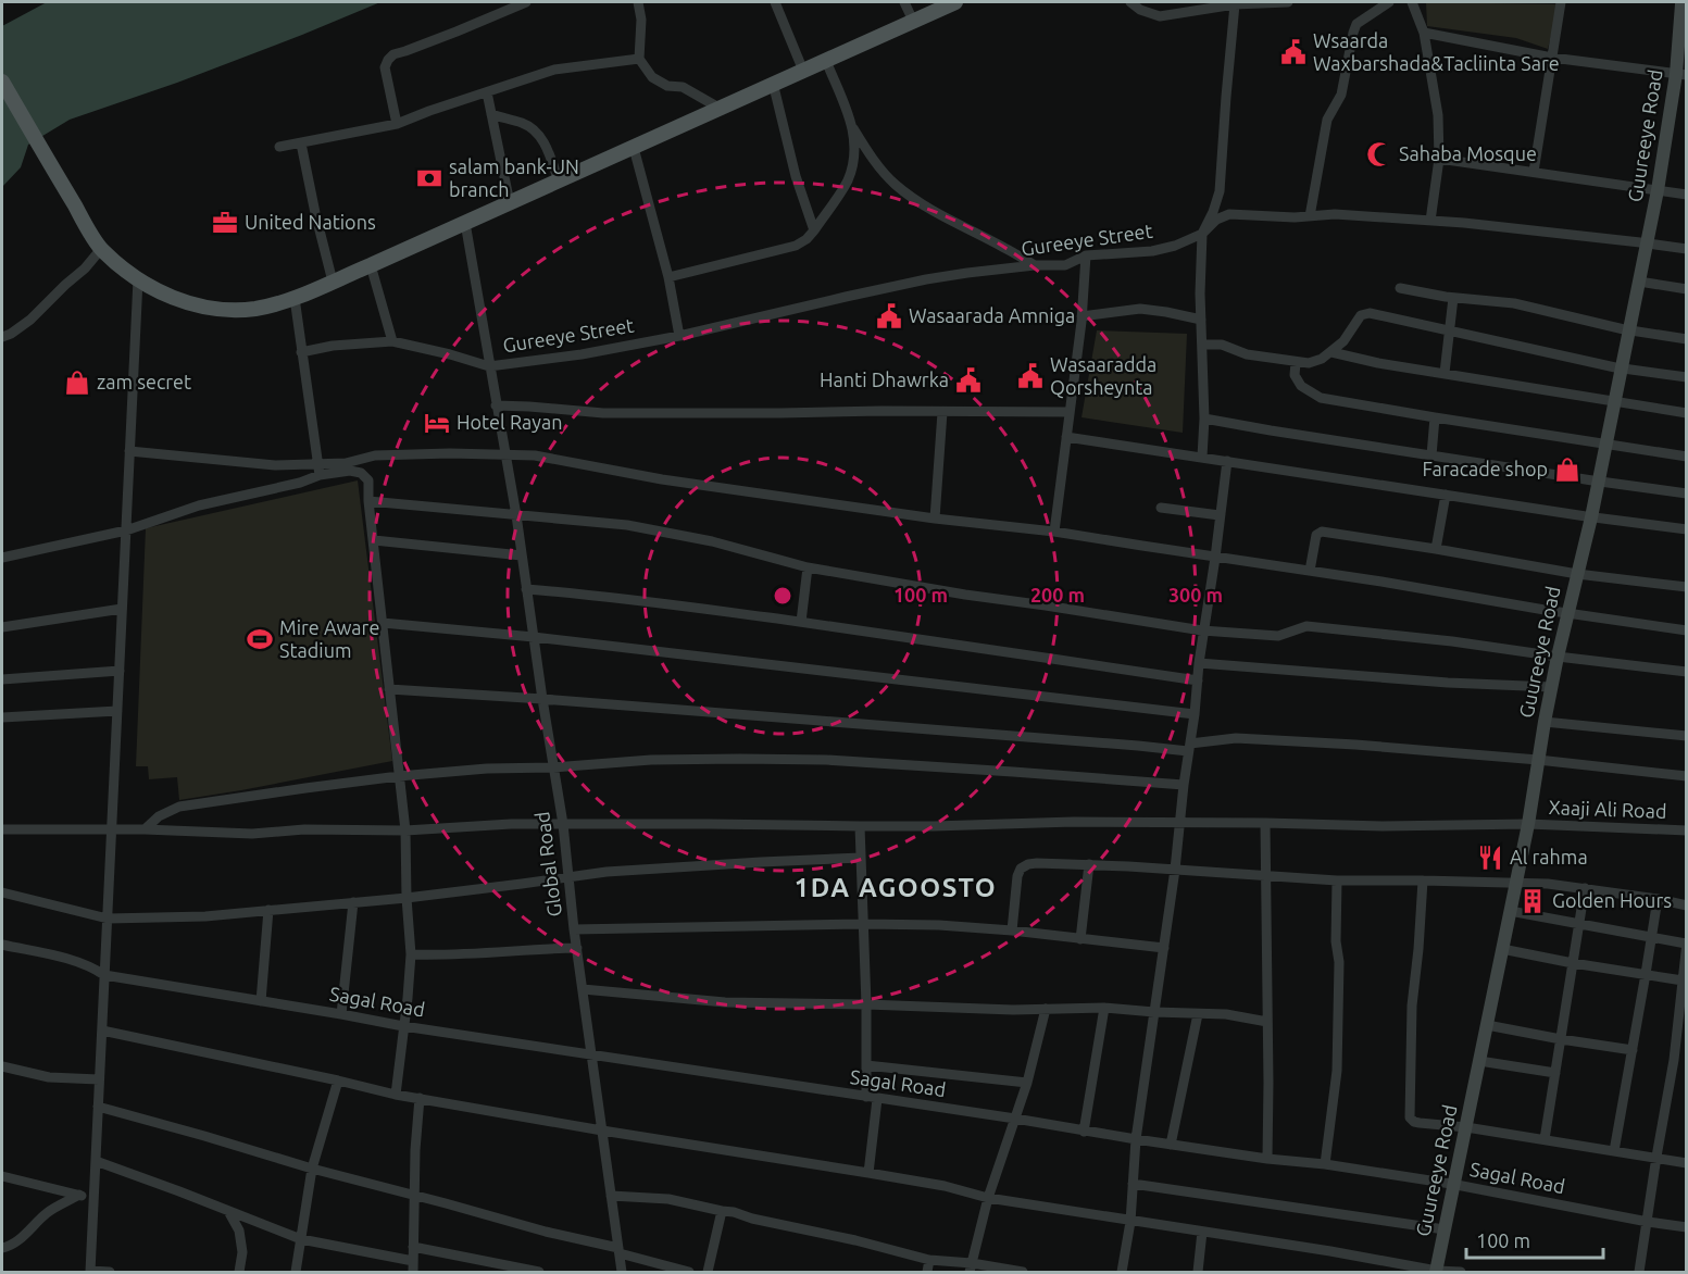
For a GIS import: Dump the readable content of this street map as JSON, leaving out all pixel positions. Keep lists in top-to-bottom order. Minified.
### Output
{"streets":{"street":["Guureeye Road","Gureeye Street","Xaaji Ali Road","Global Road","Sagal Road"]},"crossings":[["Guureeye Road","Gureeye Street"],["Guureeye Road","Xaaji Ali Road"],["Guureeye Road","Sagal Road"],["Gureeye Street","Global Road"],["Xaaji Ali Road","Global Road"],["Global Road","Sagal Road"]],"districts":["1DA AGOOSTO"],"places":{"public building":["Wsaarda Waxbarshada&Tacliinta Sare","Wasaarada Amniga","Wasaaradda Qorsheynta","Hanti Dhawrka"],"mosque":["Sahaba Mosque"],"bank":["salam bank-UN branch"],"office":["United Nations"],"shop":["zam secret","Faracade shop"],"hotel":["Hotel Rayan"],"sports":["Mire Aware Stadium"],"restaurant":["Al rahma"],"building":["Golden Hours"]},"scale_bar":"100 m","rings":["100 m","200 m","300 m"]}
